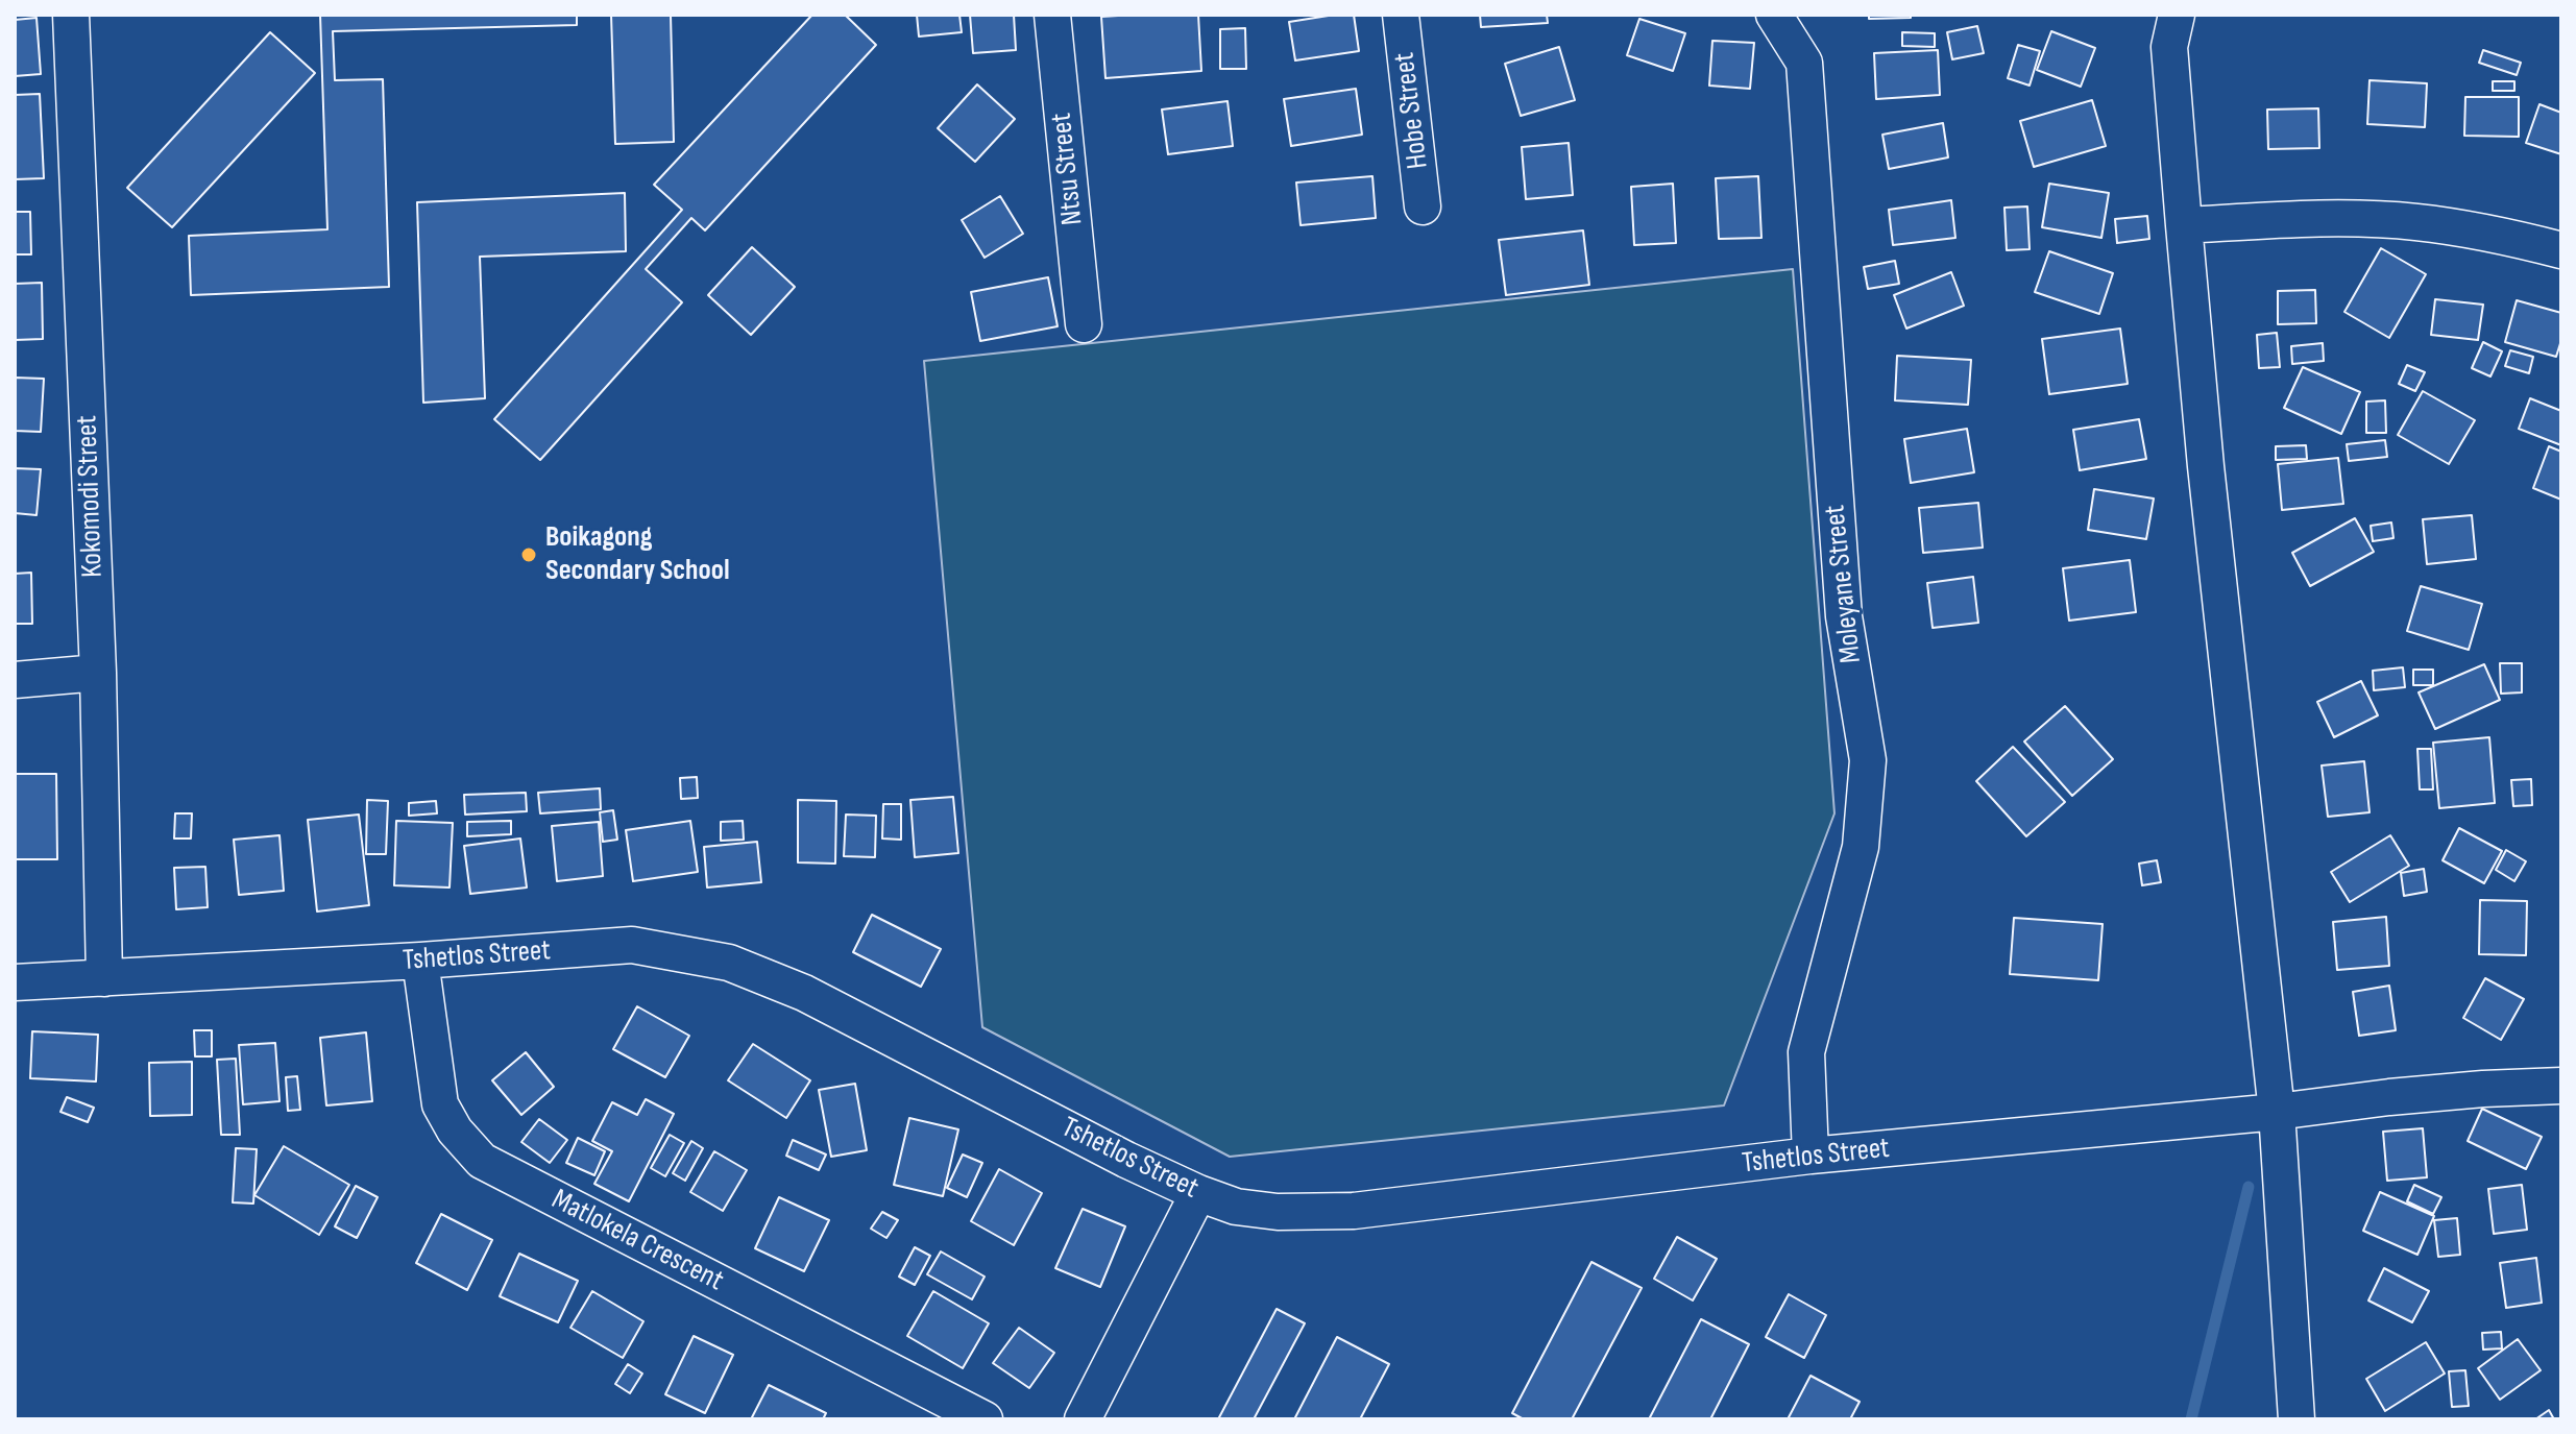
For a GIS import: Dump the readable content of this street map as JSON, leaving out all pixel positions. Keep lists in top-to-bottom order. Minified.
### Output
{"streets":{"street":["Hobe Street","Ntsu Street","Kokomodi Street","Moleyane Street","Tshetlos Street","Matlokela Crescent"]},"crossings":[["Kokomodi Street","Tshetlos Street"],["Moleyane Street","Tshetlos Street"],["Tshetlos Street","Matlokela Crescent"]],"places":["Boikagong Secondary School"]}
